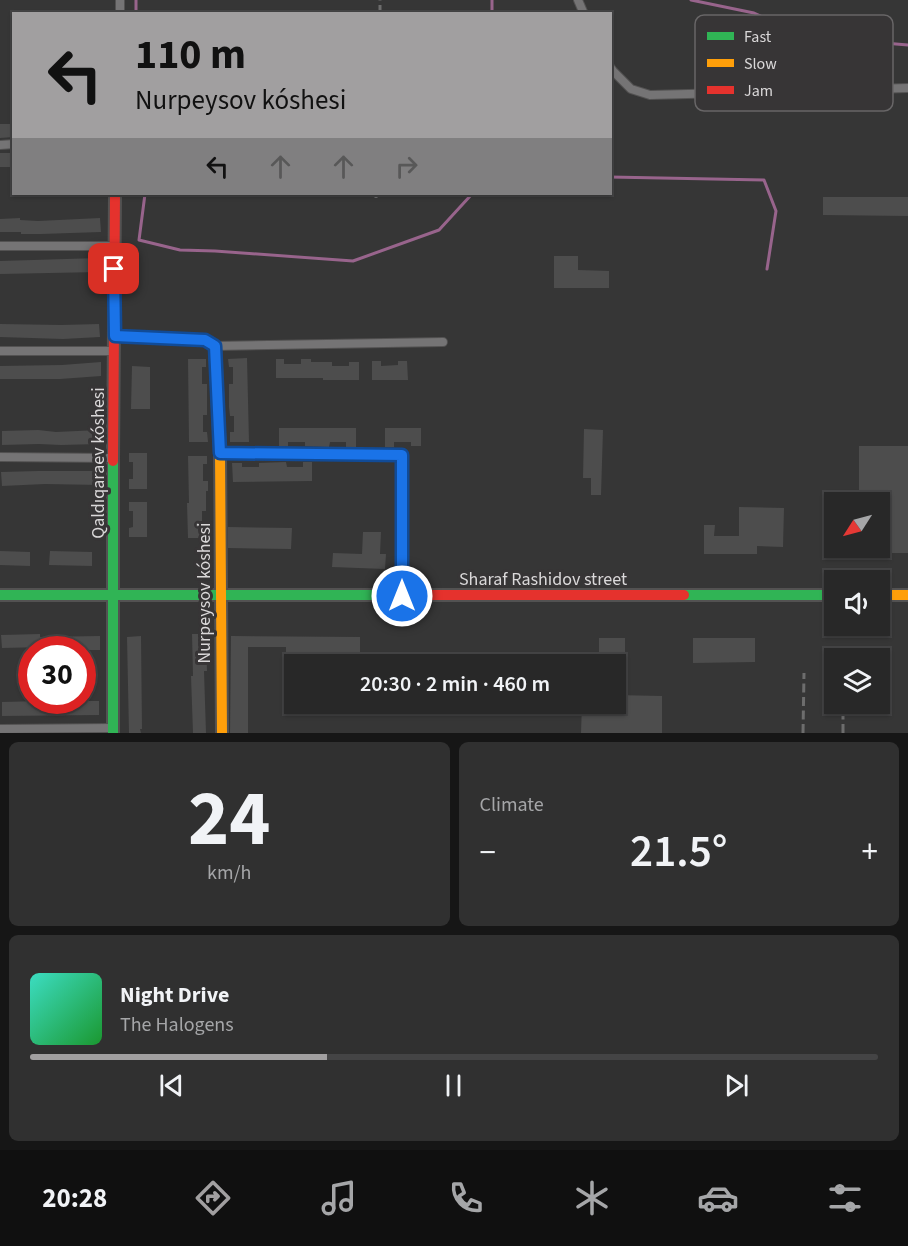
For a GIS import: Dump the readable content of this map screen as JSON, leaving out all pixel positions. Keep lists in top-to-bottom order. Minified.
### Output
{"streets":{"street":["Qaldıqaraev kóshesi","Sharaf Rashidov street","Nurpeysov kóshesi"]},"crossings":[["Qaldıqaraev kóshesi","Sharaf Rashidov street"],["Sharaf Rashidov street","Nurpeysov kóshesi"]],"legend":["Fast","Slow","Jam"],"north":"bottom left","page":{"turn":["110 m","Nurpeysov kóshesi"],"limit":"30","trip":"20:30 · 2 min · 460 m","tile":[["24","km/h"],"Climate"],"heat":["−","21.5°","+"],"song":["Night Drive","The Halogens"],"tabs":"20:28"}}
